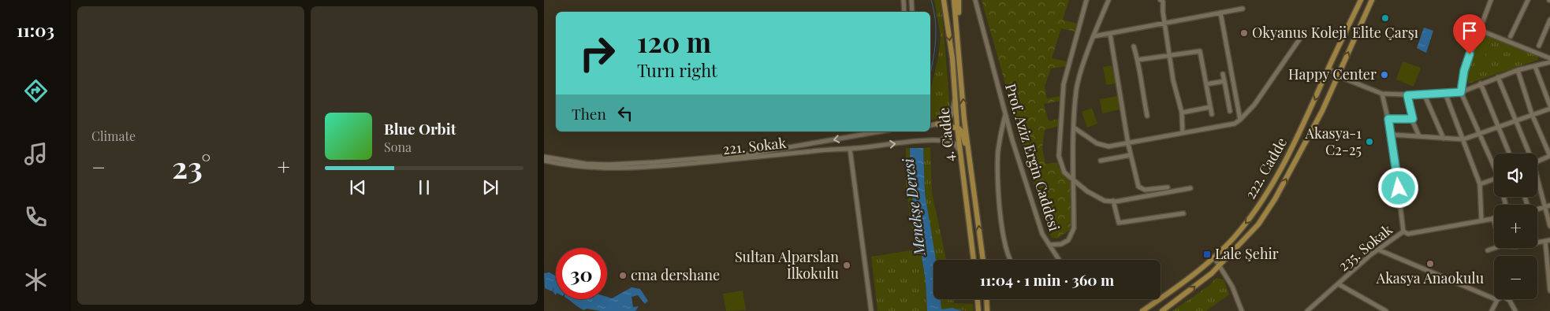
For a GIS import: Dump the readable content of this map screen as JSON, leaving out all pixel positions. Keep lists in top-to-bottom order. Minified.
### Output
{"streets":{"main road":["4. Cadde","222. Cadde"],"street":["221. Sokak","Prof. Aziz Ergin Caddesi","235. Sokak"]},"crossings":[["4. Cadde","221. Sokak"]],"water":["Menekşe Deresi"],"places":{"other":["Elite Çarşı","Okyanus Koleji","Happy Center","Akasya-1 C2-25","Akasya Anaokulu","Sultan Alparslan İlkokulu","cma dershane"],"transit":["Lale Şehir"]},"page":{"tabs":"11:03","tile":"Climate","turn":["120 m","Turn right"],"then":"Then","song":["Blue Orbit","Sona"],"heat":["−","23°","+"],"map_buttons":["+","−"],"limit":"30","trip":"11:04 · 1 min · 360 m"}}
